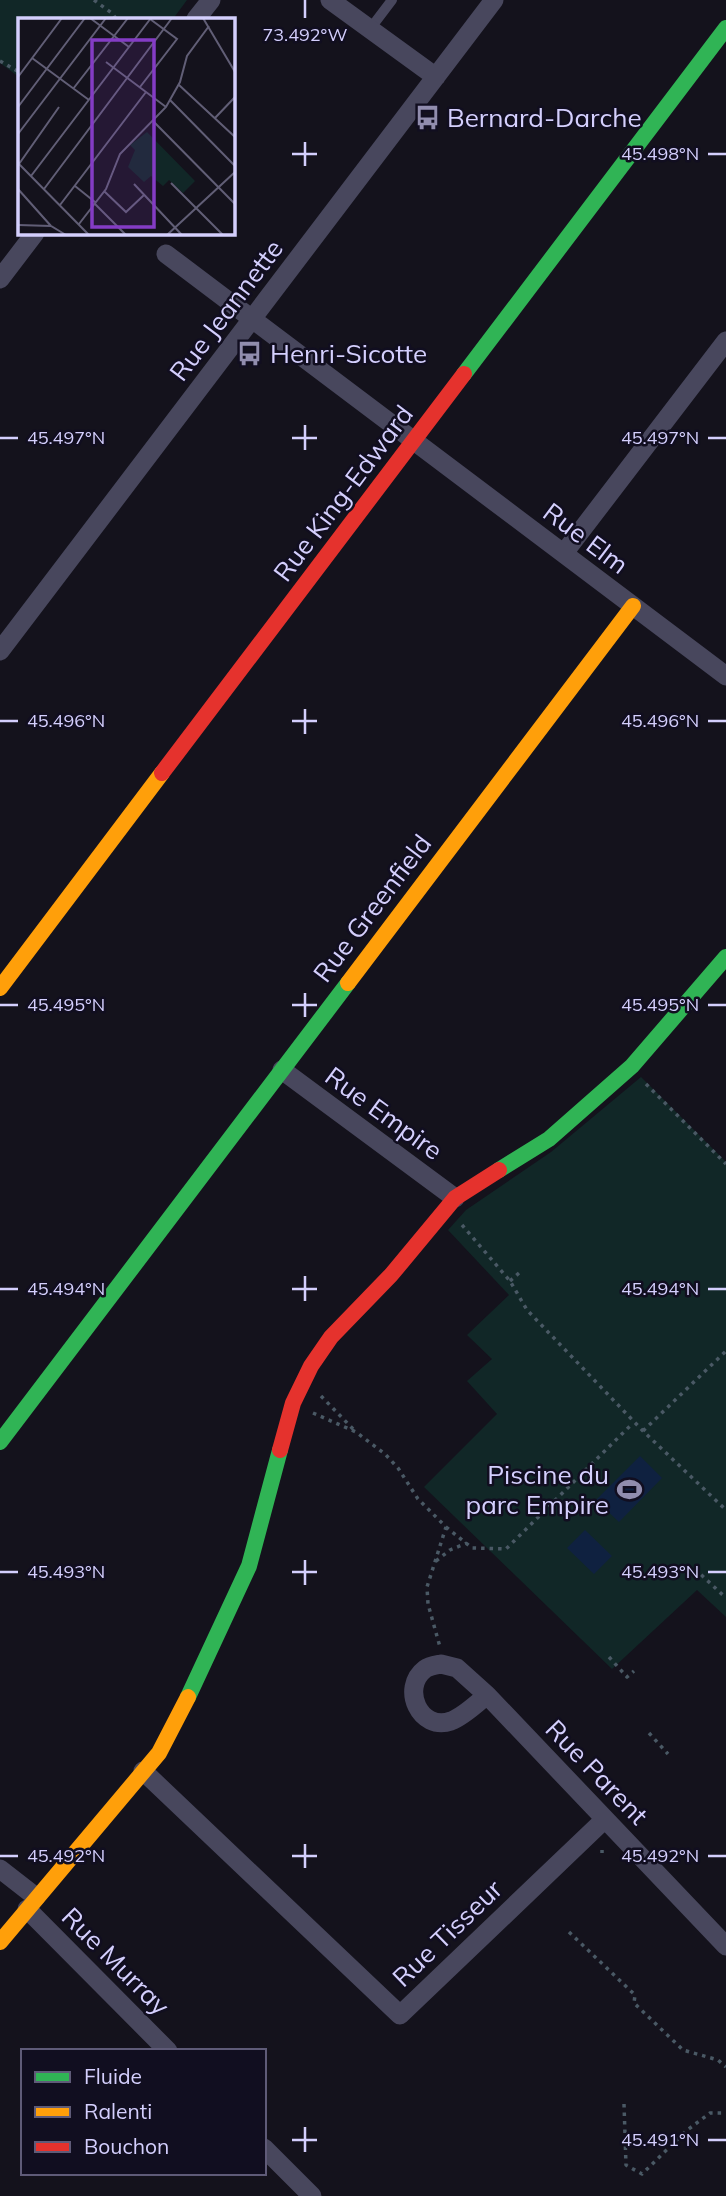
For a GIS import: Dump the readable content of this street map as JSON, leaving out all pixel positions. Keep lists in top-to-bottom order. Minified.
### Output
{"streets":{"street":["Rue Jeannette","Rue King-Edward","Rue Elm","Rue Greenfield","Rue Empire","Rue Parent","Rue Tisseur","Rue Murray"]},"crossings":[["Rue Jeannette","Rue Elm"],["Rue King-Edward","Rue Elm"],["Rue Elm","Rue Greenfield"],["Rue Greenfield","Rue Empire"],["Rue Parent","Rue Tisseur"]],"places":{"bus stop":["Bernard-Darche","Henri-Sicotte"],"sports":["Piscine du parc Empire"]},"legend":["Fluide","Ralenti","Bouchon"],"coordinates":["73.492°W","45.498°N","45.497°N","45.496°N","45.495°N","45.494°N","45.493°N","45.492°N","45.491°N"]}
